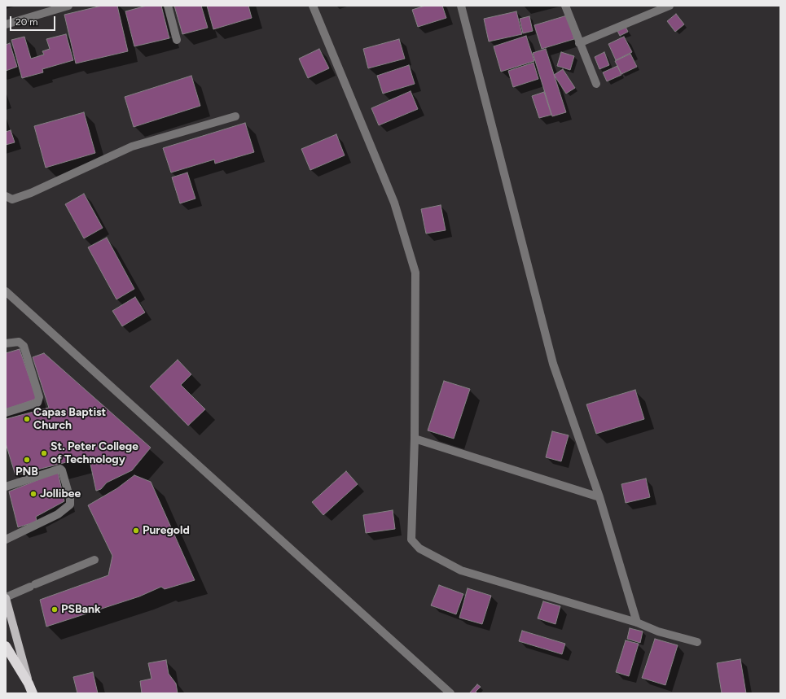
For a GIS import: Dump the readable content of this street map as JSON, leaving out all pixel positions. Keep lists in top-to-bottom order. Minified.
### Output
{"places":["Capas Baptist Church","St. Peter College of Technology","PNB","Jollibee","Puregold","PSBank"],"scale_bar":"20 m"}
